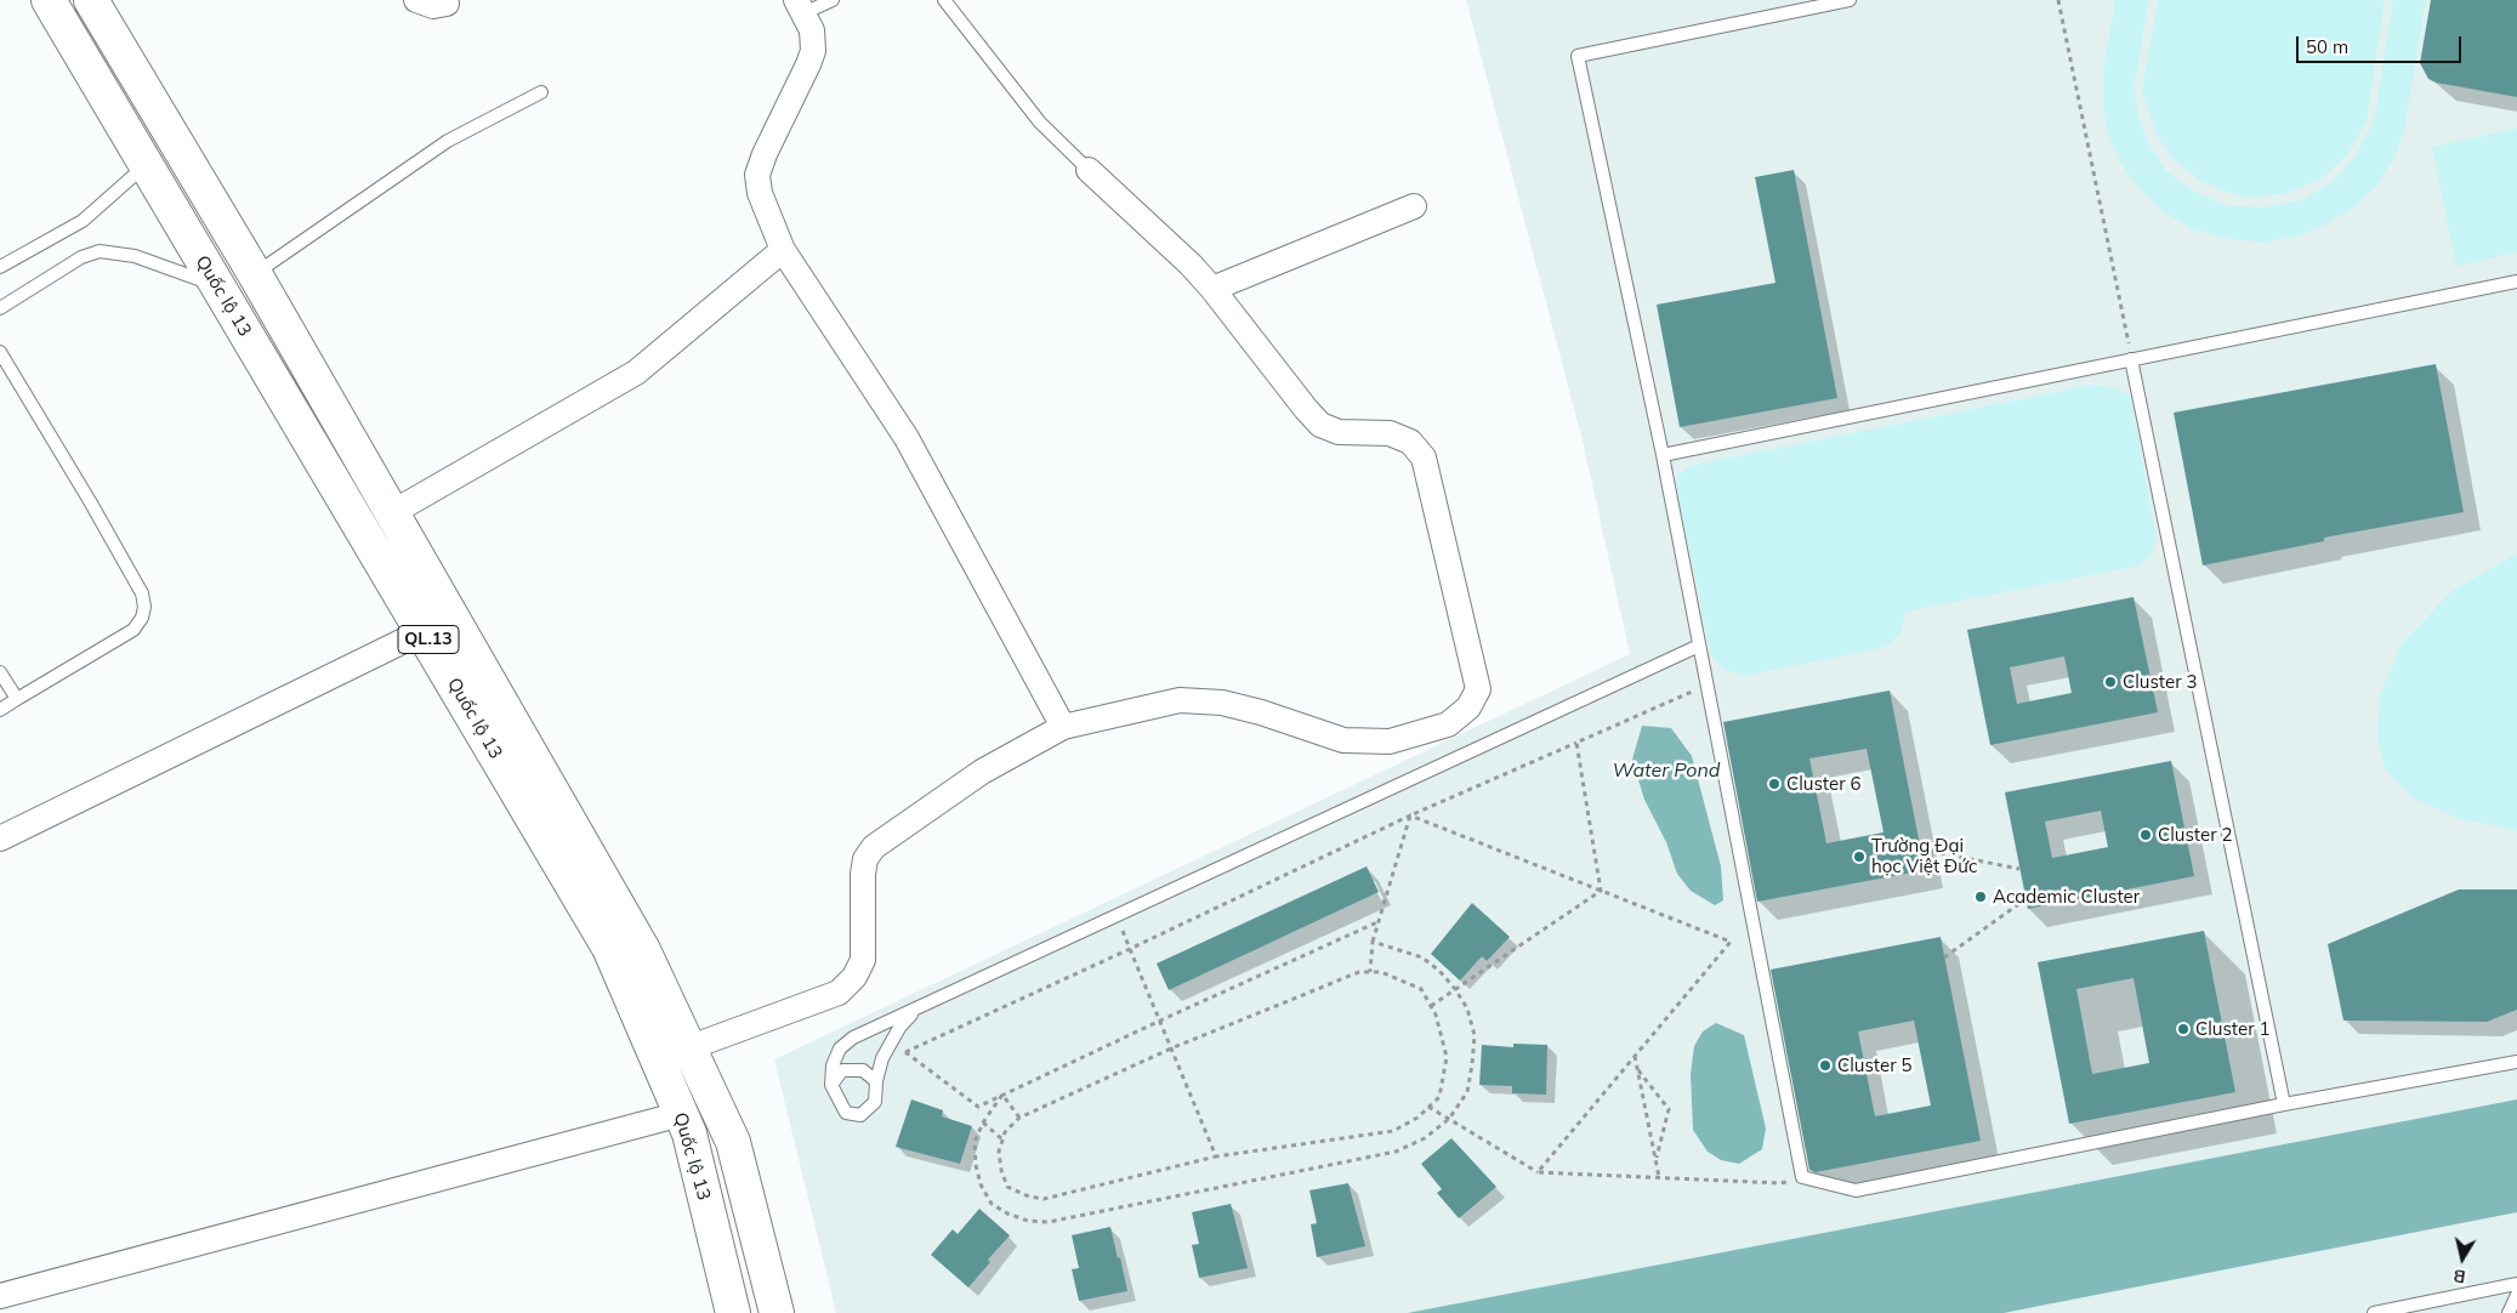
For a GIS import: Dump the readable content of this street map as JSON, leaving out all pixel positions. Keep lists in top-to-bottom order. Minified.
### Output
{"streets":{"highway":["Quốc lộ 13","QL.13"]},"water":["Water Pond"],"places":["Cluster 3","Cluster 6","Cluster 2","Trường Đại học Việt Đức","Academic Cluster","Cluster 1","Cluster 5"],"scale_bar":"50 m","north":"bottom"}
